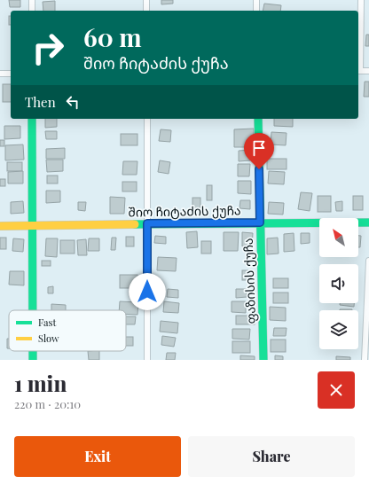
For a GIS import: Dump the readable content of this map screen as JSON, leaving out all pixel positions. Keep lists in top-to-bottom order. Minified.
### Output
{"streets":{"street":["შიო ჩიტაძის ქუჩა","ფაზისის ქუჩა"]},"crossings":[["შიო ჩიტაძის ქუჩა","ფაზისის ქუჩა"]],"legend":["Fast","Slow"],"north":"top left","page":{"turn":["60 m","შიო ჩიტაძის ქუჩა"],"then":"Then","heading":["1 min","220 m · 20:10"],"buttons":["Exit","Share"]}}
